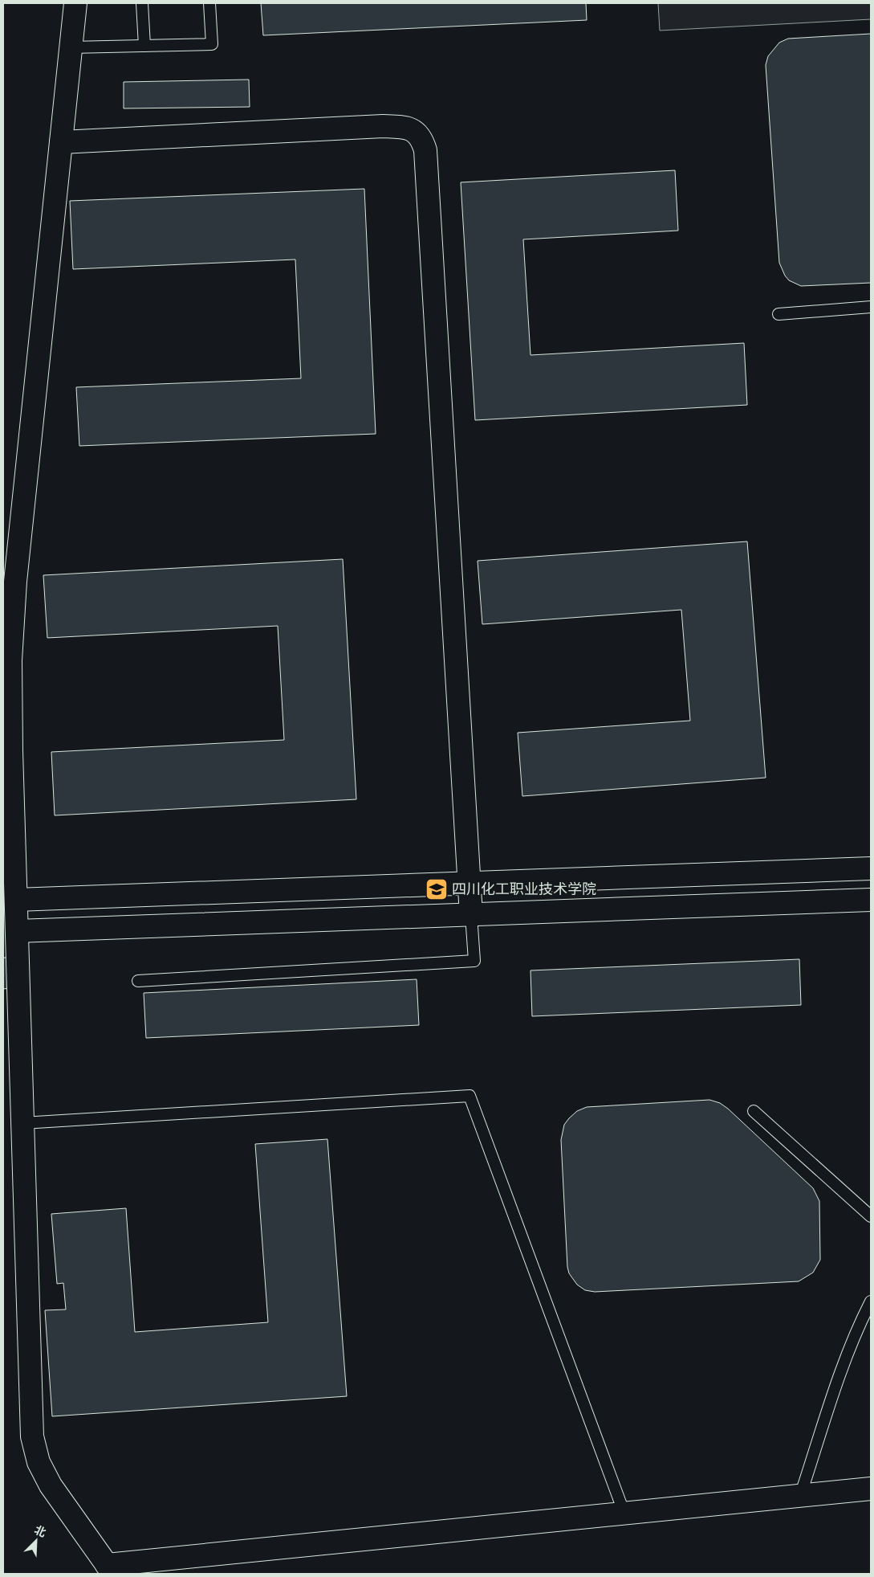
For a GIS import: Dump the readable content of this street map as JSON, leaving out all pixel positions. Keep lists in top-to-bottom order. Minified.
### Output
{"places":{"school or university":["四川化工职业技术学院"]},"north":"top right"}
